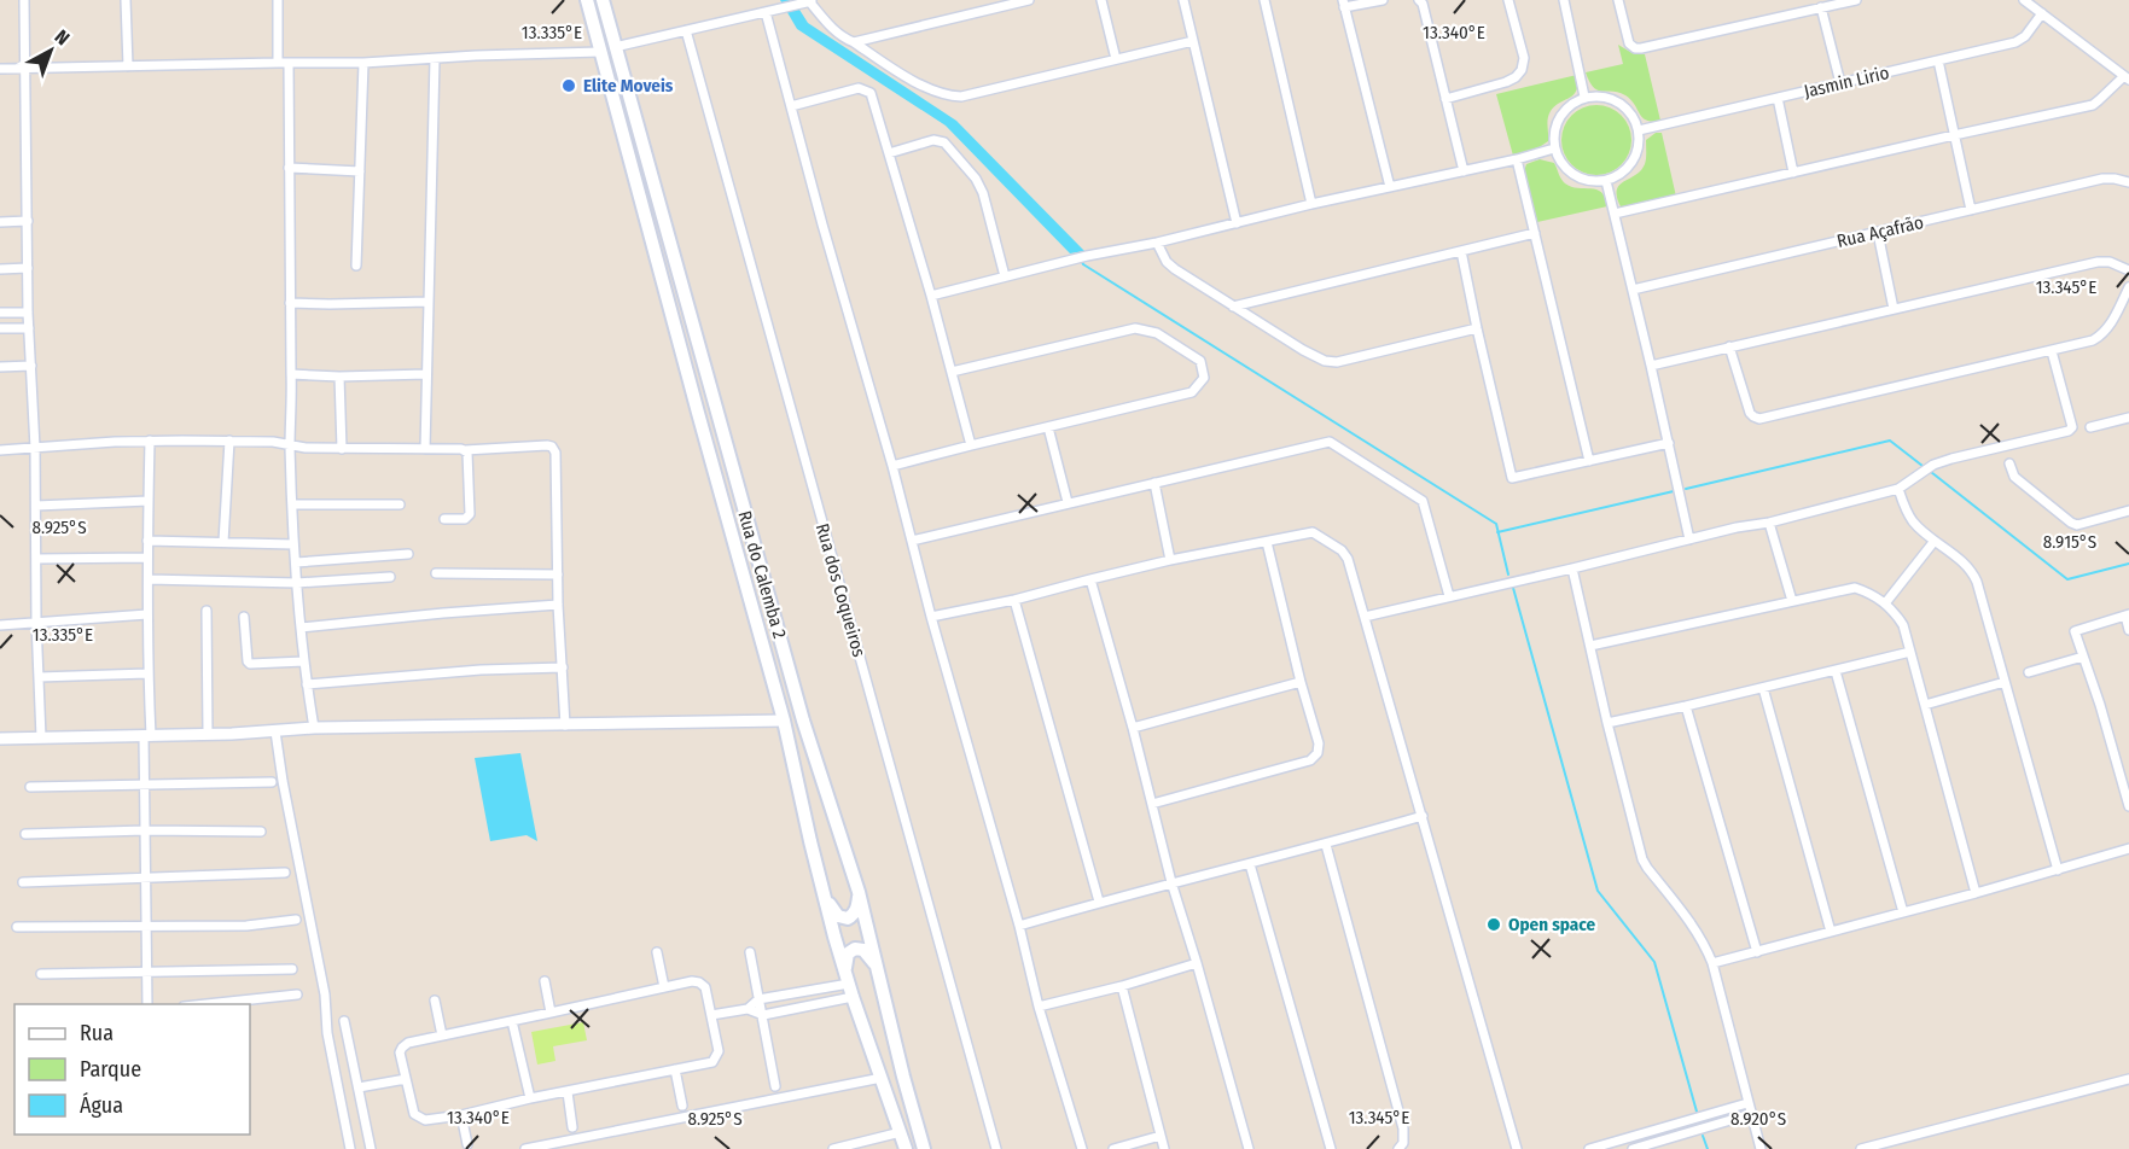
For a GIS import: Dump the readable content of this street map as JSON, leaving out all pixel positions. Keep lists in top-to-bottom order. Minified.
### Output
{"streets":{"main road":["Rua do Calemba 2"],"street":["Jasmin Lirio","Rua Açafrão","Rua dos Coqueiros"]},"places":["Elite Moveis","Open space"],"legend":["Rua","Parque","Água"],"north":"top right","coordinates":["13.335°E","13.340°E","13.345°E","8.925°S","8.915°S","8.920°S"]}
